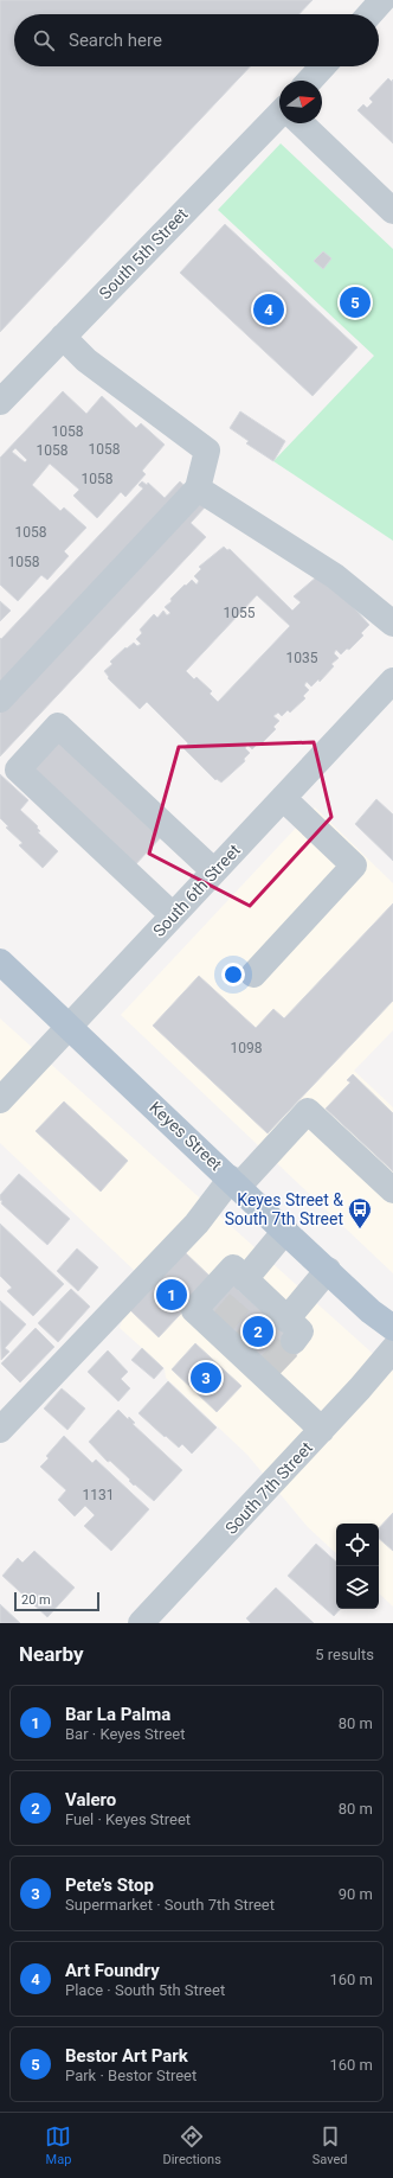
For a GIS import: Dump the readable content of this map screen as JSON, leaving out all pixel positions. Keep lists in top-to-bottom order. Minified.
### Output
{"streets":{"main road":["Keyes Street"],"street":["South 5th Street","South 6th Street","South 7th Street"]},"crossings":[["South 6th Street","Keyes Street"]],"places":{"bus stop":["Keyes Street & South 7th Street"]},"house_numbers":["1058","1058","1058","1058","1058","1058","1055","1035","1098","1131"],"scale_bar":"20 m","north":"right","page":{"search":"Search here","pins":["5","4","1","2","3"],"scale":"20 m","heading":["Nearby","5 results"],"list":[{"mark":"1","name":"Bar La Palma","note":"Bar · Keyes Street","value":"80 m"},{"mark":"2","name":"Valero","note":"Fuel · Keyes Street","value":"80 m"},{"mark":"3","name":"Pete’s Stop","note":"Supermarket · South 7th Street","value":"90 m"},{"mark":"4","name":"Art Foundry","note":"Place · South 5th Street","value":"160 m"},{"mark":"5","name":"Bestor Art Park","note":"Park · Bestor Street","value":"160 m"}],"nav":["Map","Directions","Saved"]}}
